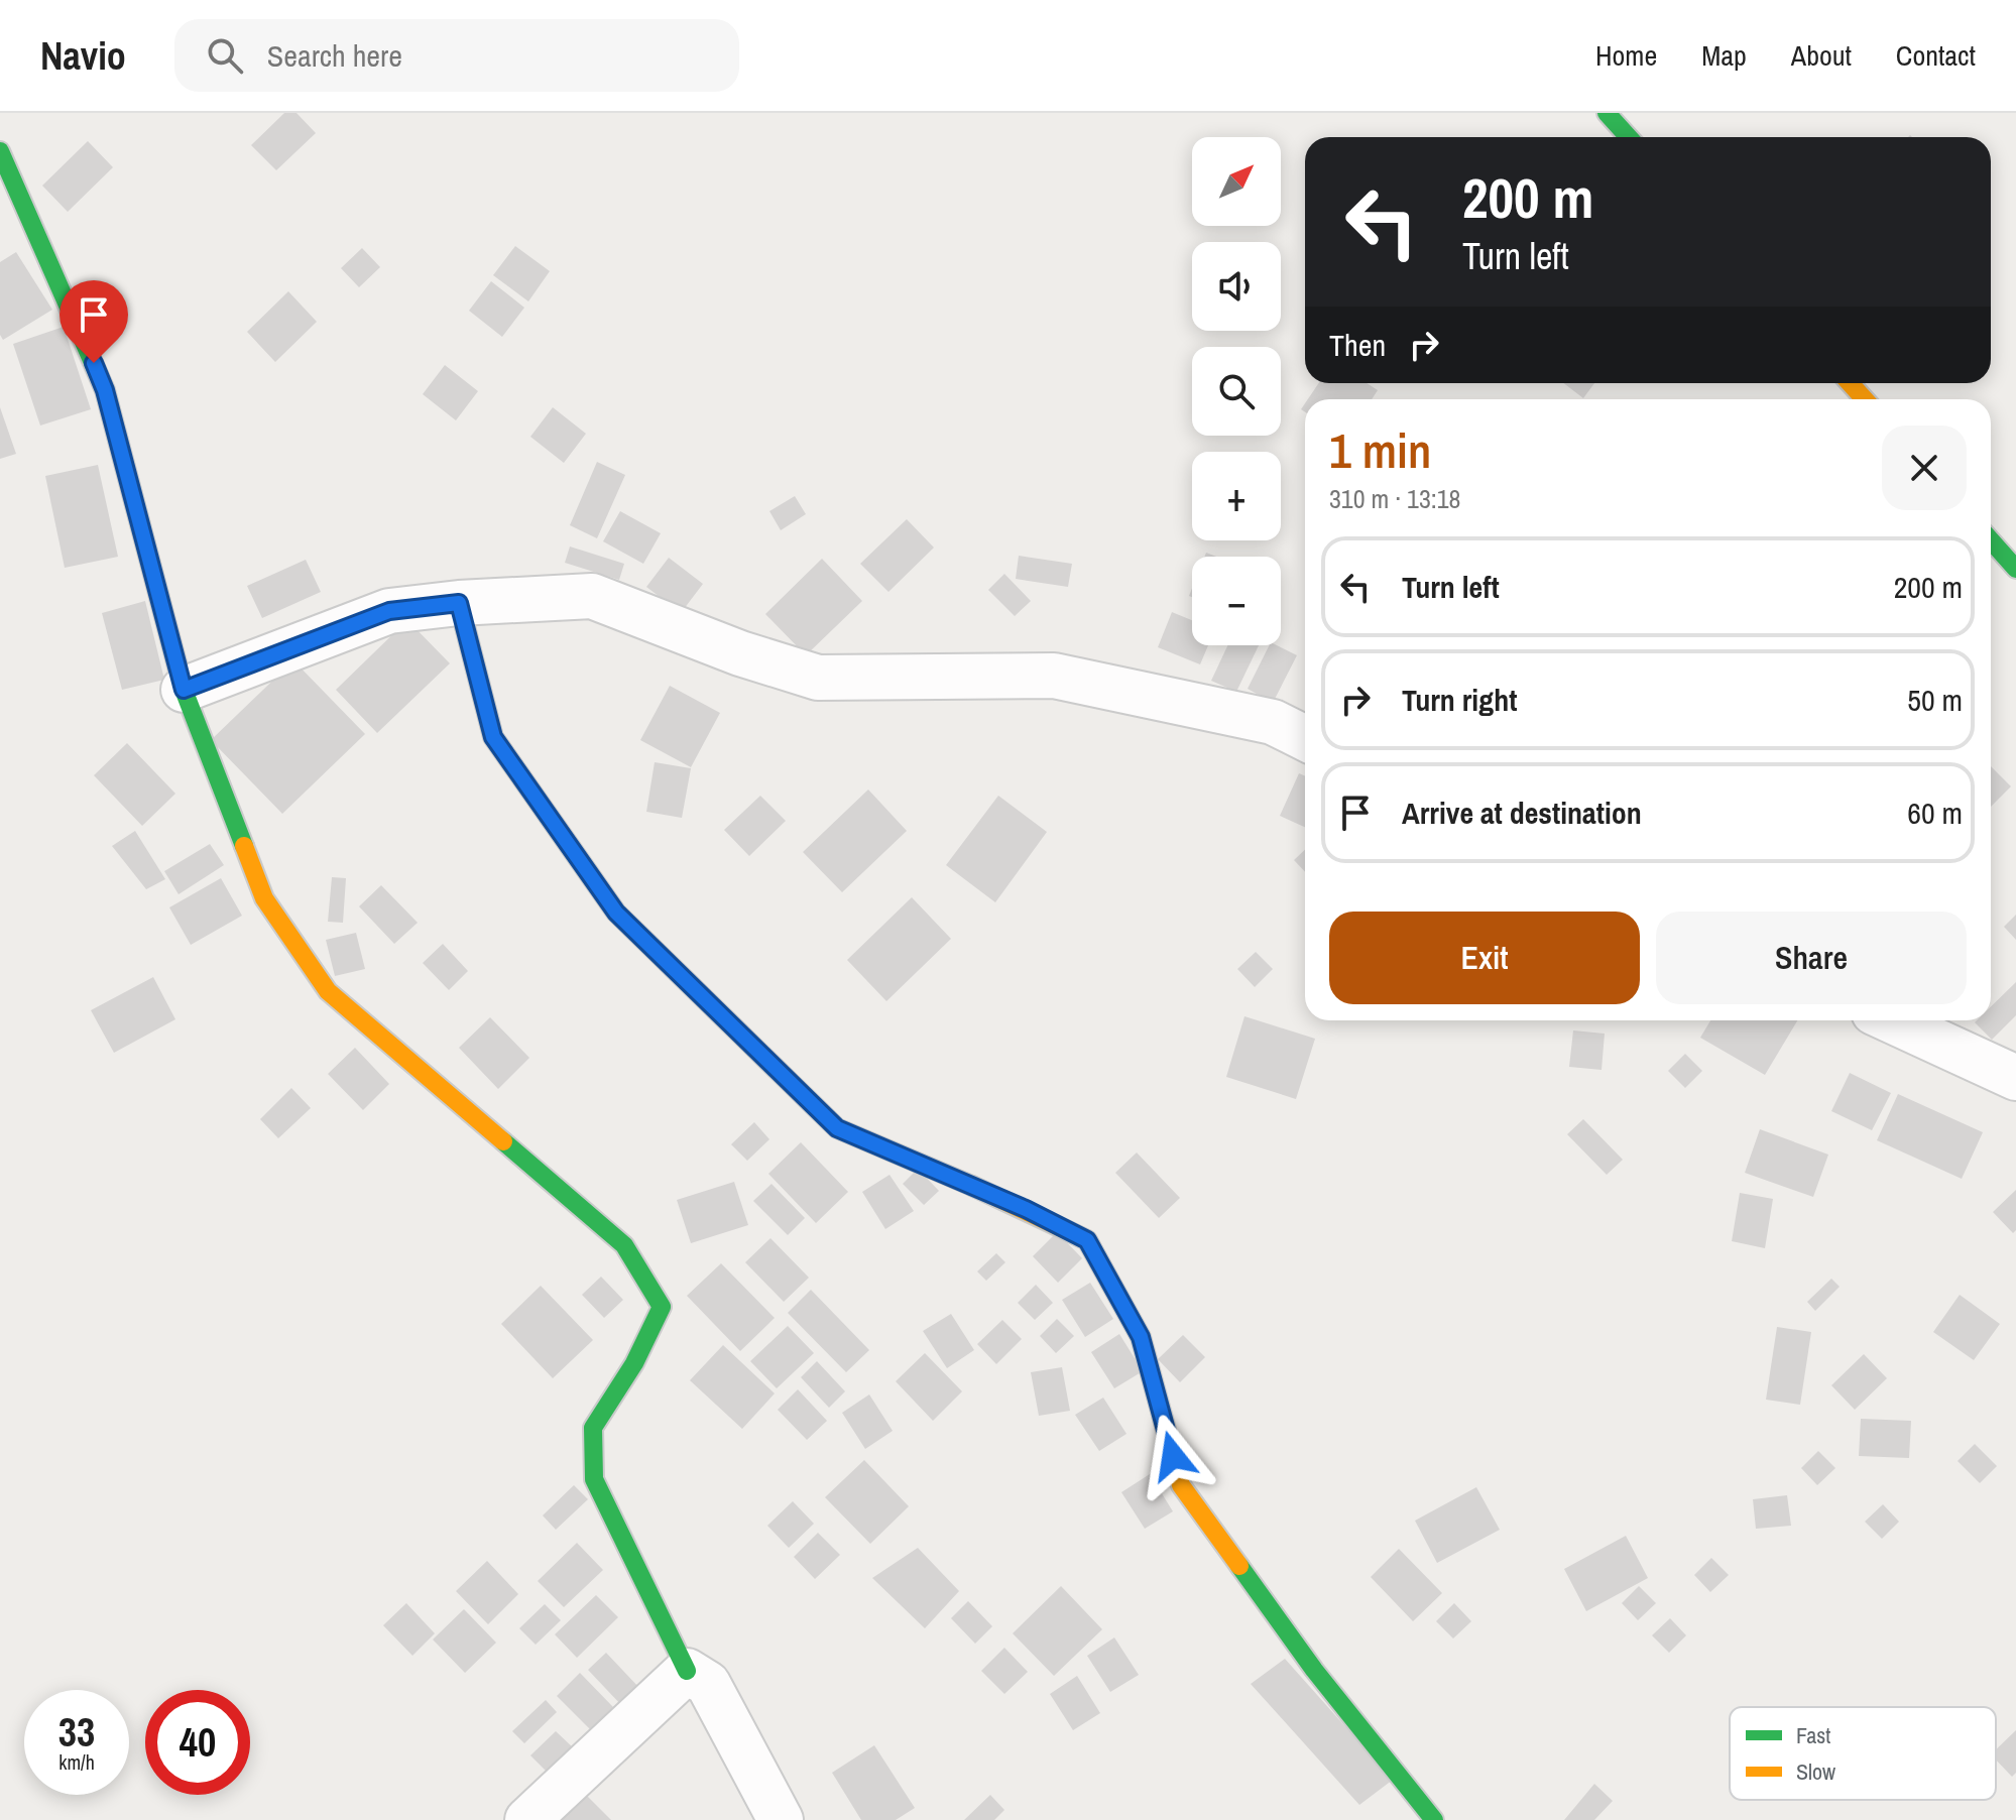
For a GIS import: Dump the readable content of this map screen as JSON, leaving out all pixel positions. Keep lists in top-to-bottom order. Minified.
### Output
{"legend":["Fast","Slow"],"north":"top right","page":{"header":"Navio","search":"Search here","nav":["Home","Map","About","Contact"],"map_buttons":["+","−"],"turn":["200 m","Turn left"],"then":"Then","heading":["1 min","310 m · 13:18"],"list":[{"name":"Turn left","value":"200 m"},{"name":"Turn right","value":"50 m"},{"name":"Arrive at destination","value":"60 m"}],"buttons":["Exit","Share"],"speed":"33 km/h","limit":"40"}}
